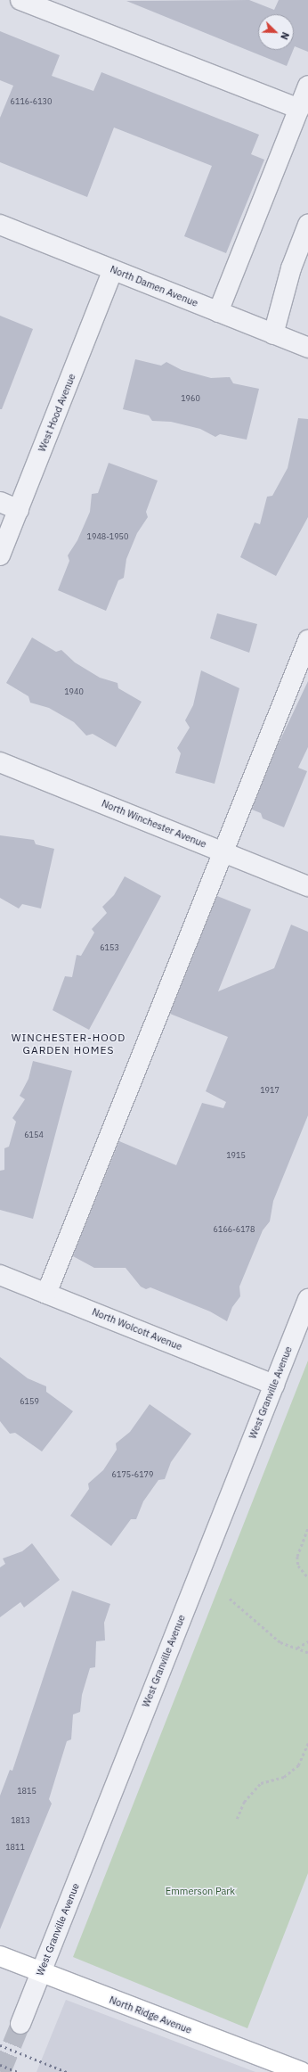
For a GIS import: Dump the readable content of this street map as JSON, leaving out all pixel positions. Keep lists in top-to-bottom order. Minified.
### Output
{"streets":{"main road":["North Ridge Avenue"],"street":["North Damen Avenue","West Hood Avenue","North Winchester Avenue","North Wolcott Avenue","West Granville Avenue"]},"crossings":[["North Damen Avenue","West Hood Avenue"],["North Wolcott Avenue","West Granville Avenue"],["West Granville Avenue","North Ridge Avenue"]],"districts":["WINCHESTER-HOOD GARDEN HOMES"],"parks":["Emmerson Park"],"house_numbers":["6116-6130","1960","1948-1950","1940","6153","1917","6154","1915","6166-6178","6159","6175-6179","1815","1813","1811"],"north":"bottom right"}
